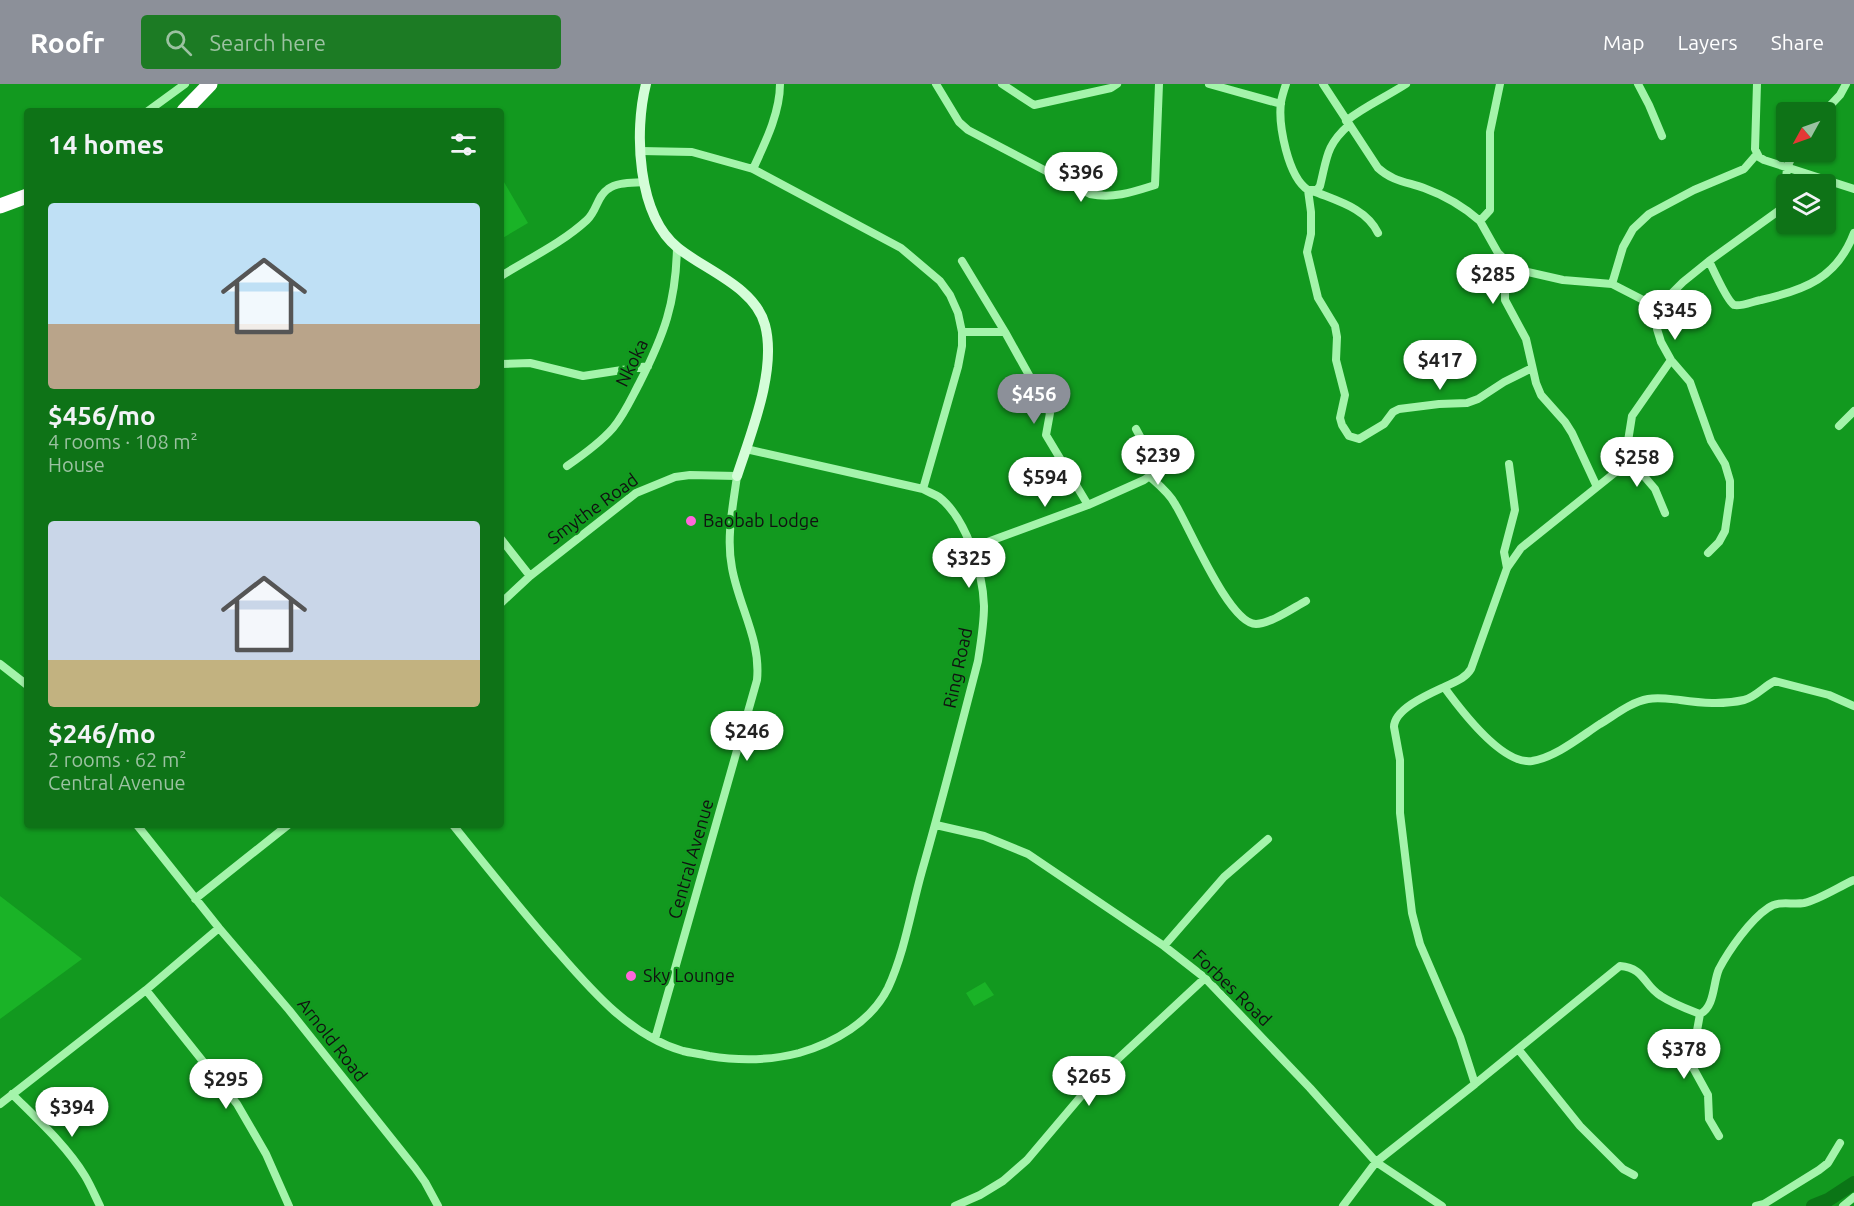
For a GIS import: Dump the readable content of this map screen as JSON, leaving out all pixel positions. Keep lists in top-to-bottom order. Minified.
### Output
{"streets":{"street":["Nkoka","Smythe Road","Ring Road","Central Avenue","Forbes Road","Arnold Road"]},"crossings":[["Smythe Road","Central Avenue"],["Ring Road","Central Avenue"],["Ring Road","Forbes Road"]],"places":["Baobab Lodge","Sky Lounge"],"north":"bottom left","page":{"header":"Roofr","search":"Search here","nav":["Map","Layers","Share"],"heading":"14 homes","price":["$396","$285","$345","$417","$456","$239","$258","$594","$325","$246","$378","$265","$295","$394"],"list":[{"name":"$456/mo","note":"4 rooms · 108 m² · House"},{"name":"$246/mo","note":"2 rooms · 62 m² · Central Avenue"}]}}
